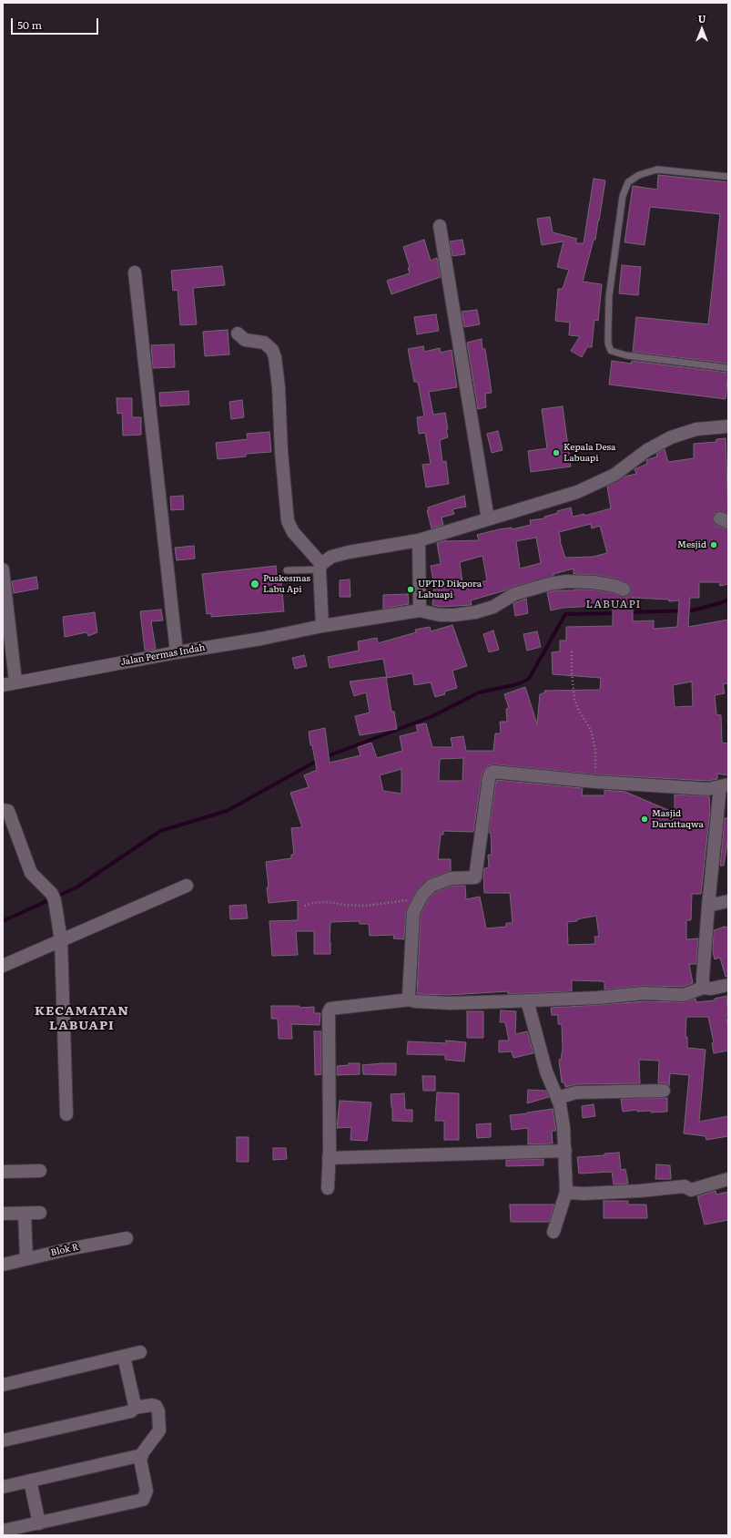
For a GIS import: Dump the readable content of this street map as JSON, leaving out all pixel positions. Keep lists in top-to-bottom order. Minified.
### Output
{"streets":{"street":["Jalan Permas Indah","Blok R"]},"districts":["LABUAPI","KECAMATAN LABUAPI"],"places":["Kepala Desa Labuapi","Mesjid","Puskesmas Labu Api","UPTD Dikpora Labuapi","Masjid Daruttaqwa"],"scale_bar":"50 m","north":"top"}
